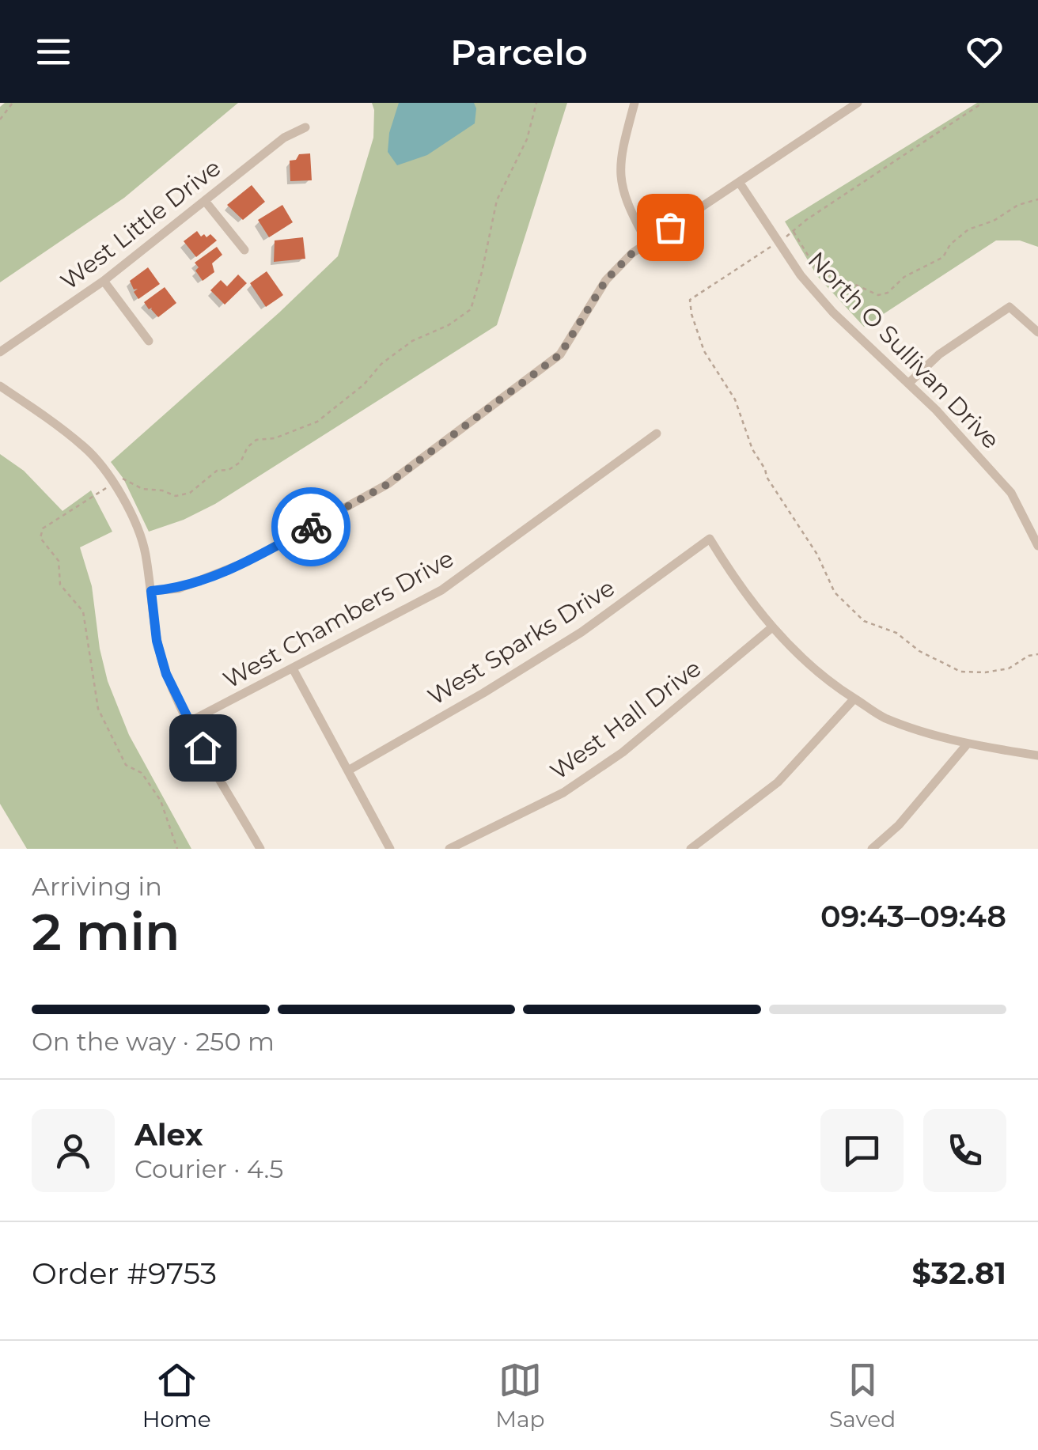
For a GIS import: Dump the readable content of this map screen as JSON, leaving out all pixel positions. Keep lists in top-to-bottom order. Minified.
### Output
{"streets":{"street":["West Little Drive","North O Sullivan Drive","West Chambers Drive","West Sparks Drive","West Hall Drive"]},"crossings":[["West Sparks Drive","West Hall Drive"]],"page":{"header":"Parcelo","heading":["2 min","Arriving in","09:43–09:48"],"panel":["Alex","Courier · 4.5","Order #9753","$32.81"],"bar":"On the way · 250 m","tabs":["Home","Map","Saved"]}}
